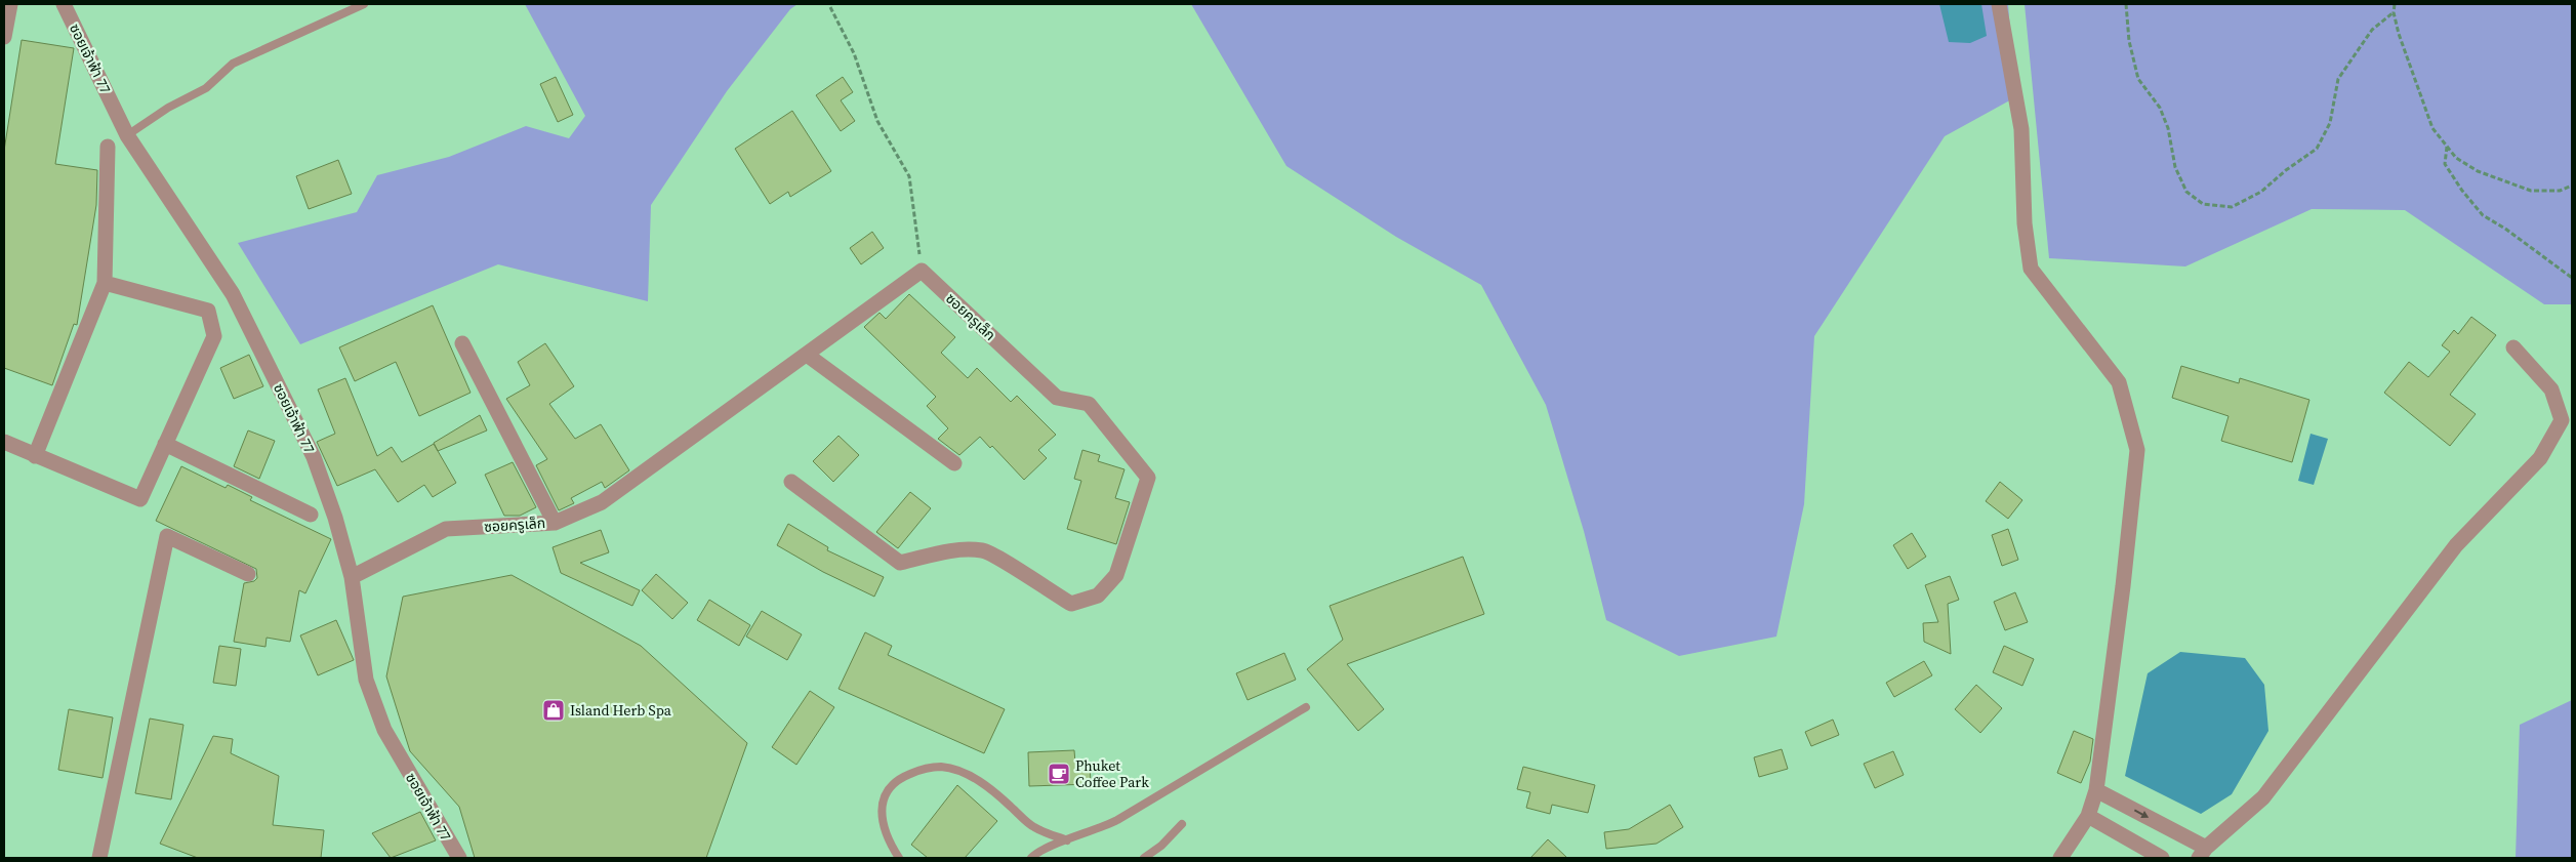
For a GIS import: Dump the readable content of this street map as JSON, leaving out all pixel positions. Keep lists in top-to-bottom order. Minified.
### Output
{"streets":{"street":["ซอยเจ้าฟ้า 77","ซอยครูเล็ก"]},"crossings":[["ซอยเจ้าฟ้า 77","ซอยครูเล็ก"]],"places":{"shop":["Island Herb Spa"],"cafe":["Phuket Coffee Park"]}}
